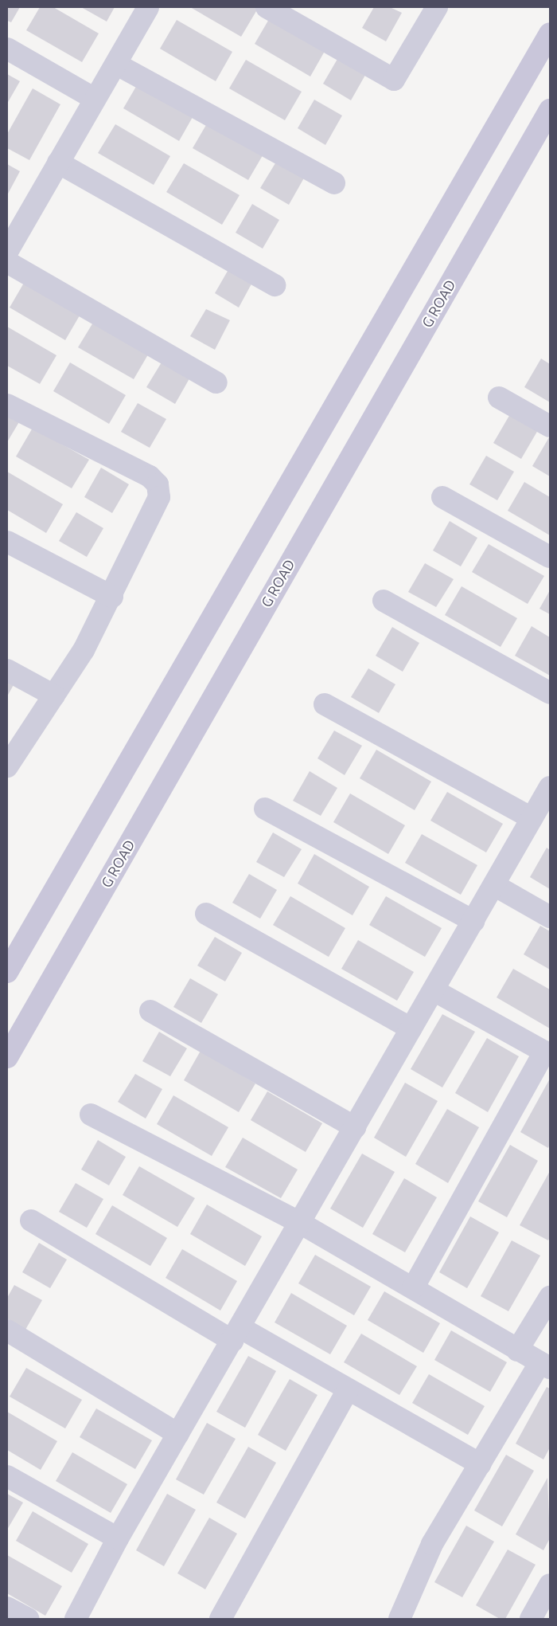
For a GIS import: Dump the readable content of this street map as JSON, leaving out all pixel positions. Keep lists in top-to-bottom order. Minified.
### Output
{"streets":{"street":["G ROAD"]}}
